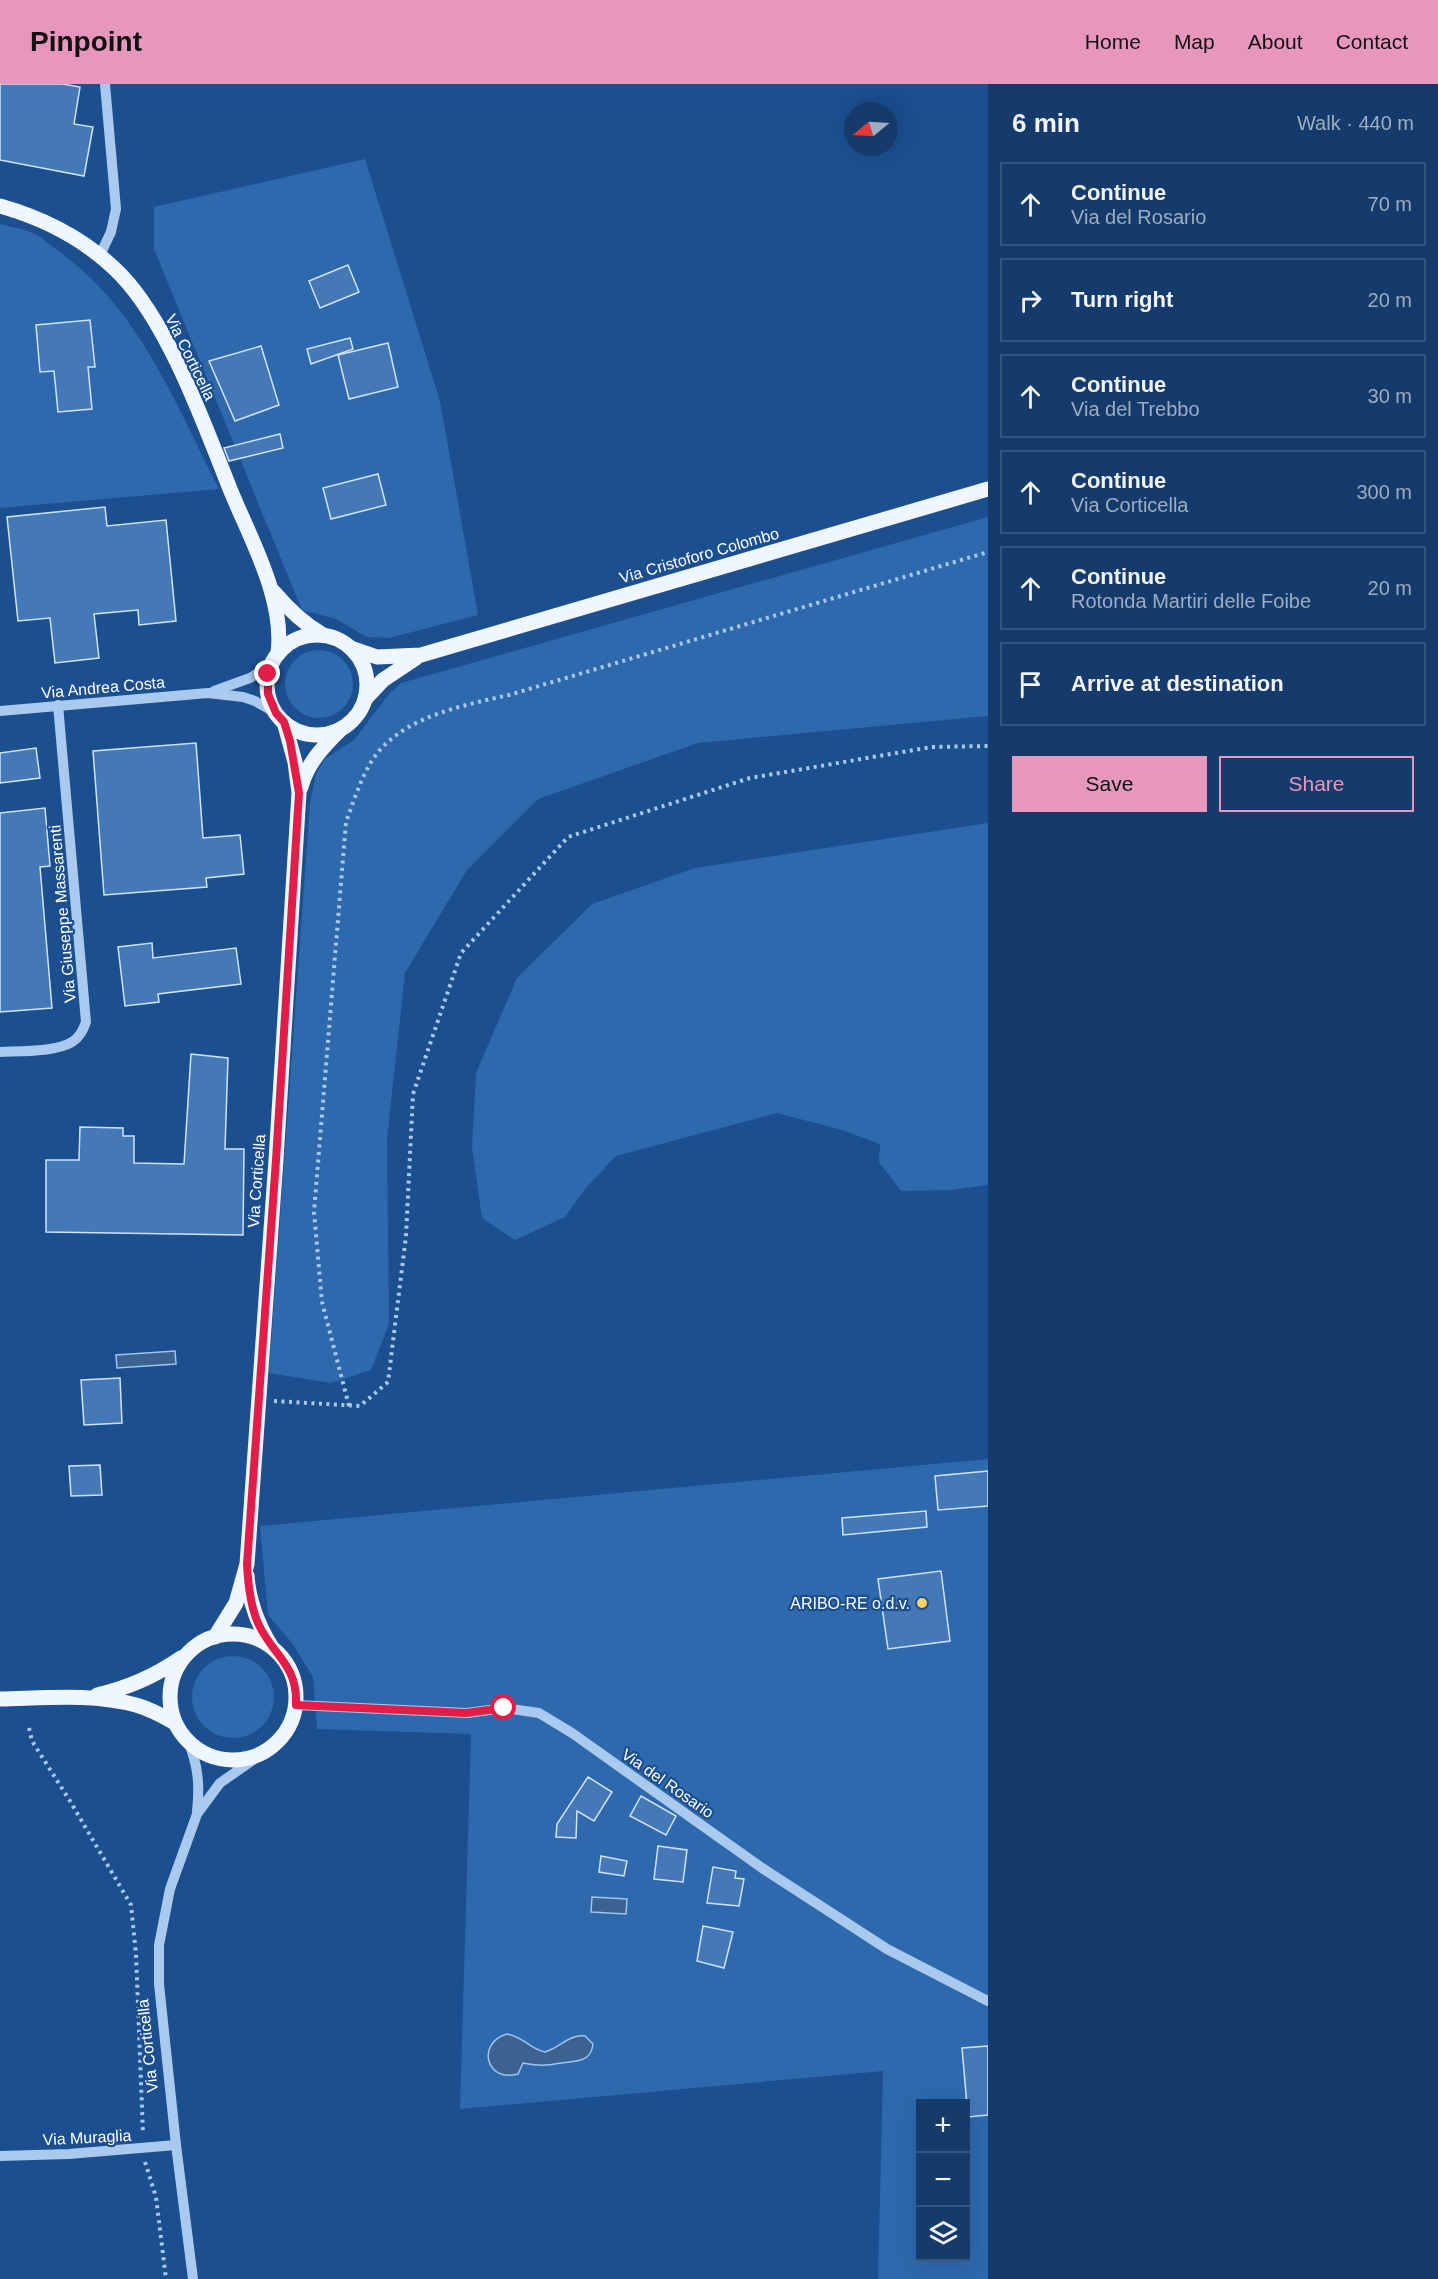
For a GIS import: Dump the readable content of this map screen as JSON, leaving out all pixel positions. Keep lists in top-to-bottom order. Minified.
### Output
{"streets":{"main road":["Via Corticella","Via Cristoforo Colombo"],"street":["Via Andrea Costa","Via Giuseppe Massarenti","Via del Rosario","Via Muraglia"]},"crossings":[["Via Corticella","Via Cristoforo Colombo"],["Via Corticella","Via Andrea Costa"],["Via Corticella","Via del Rosario"],["Via Corticella","Via Muraglia"],["Via Cristoforo Colombo","Via Andrea Costa"],["Via Andrea Costa","Via Giuseppe Massarenti"]],"places":["ARIBO-RE o.d.v."],"north":"left","page":{"header":"Pinpoint","nav":["Home","Map","About","Contact"],"heading":["6 min","Walk · 440 m"],"list":[["Continue","Via del Rosario","70 m"],["Turn right","20 m"],["Continue","Via del Trebbo","30 m"],["Continue","Via Corticella","300 m"],["Continue","Rotonda Martiri delle Foibe","20 m"],"Arrive at destination"],"buttons":["Save","Share"],"map_buttons":["+","−"]}}
